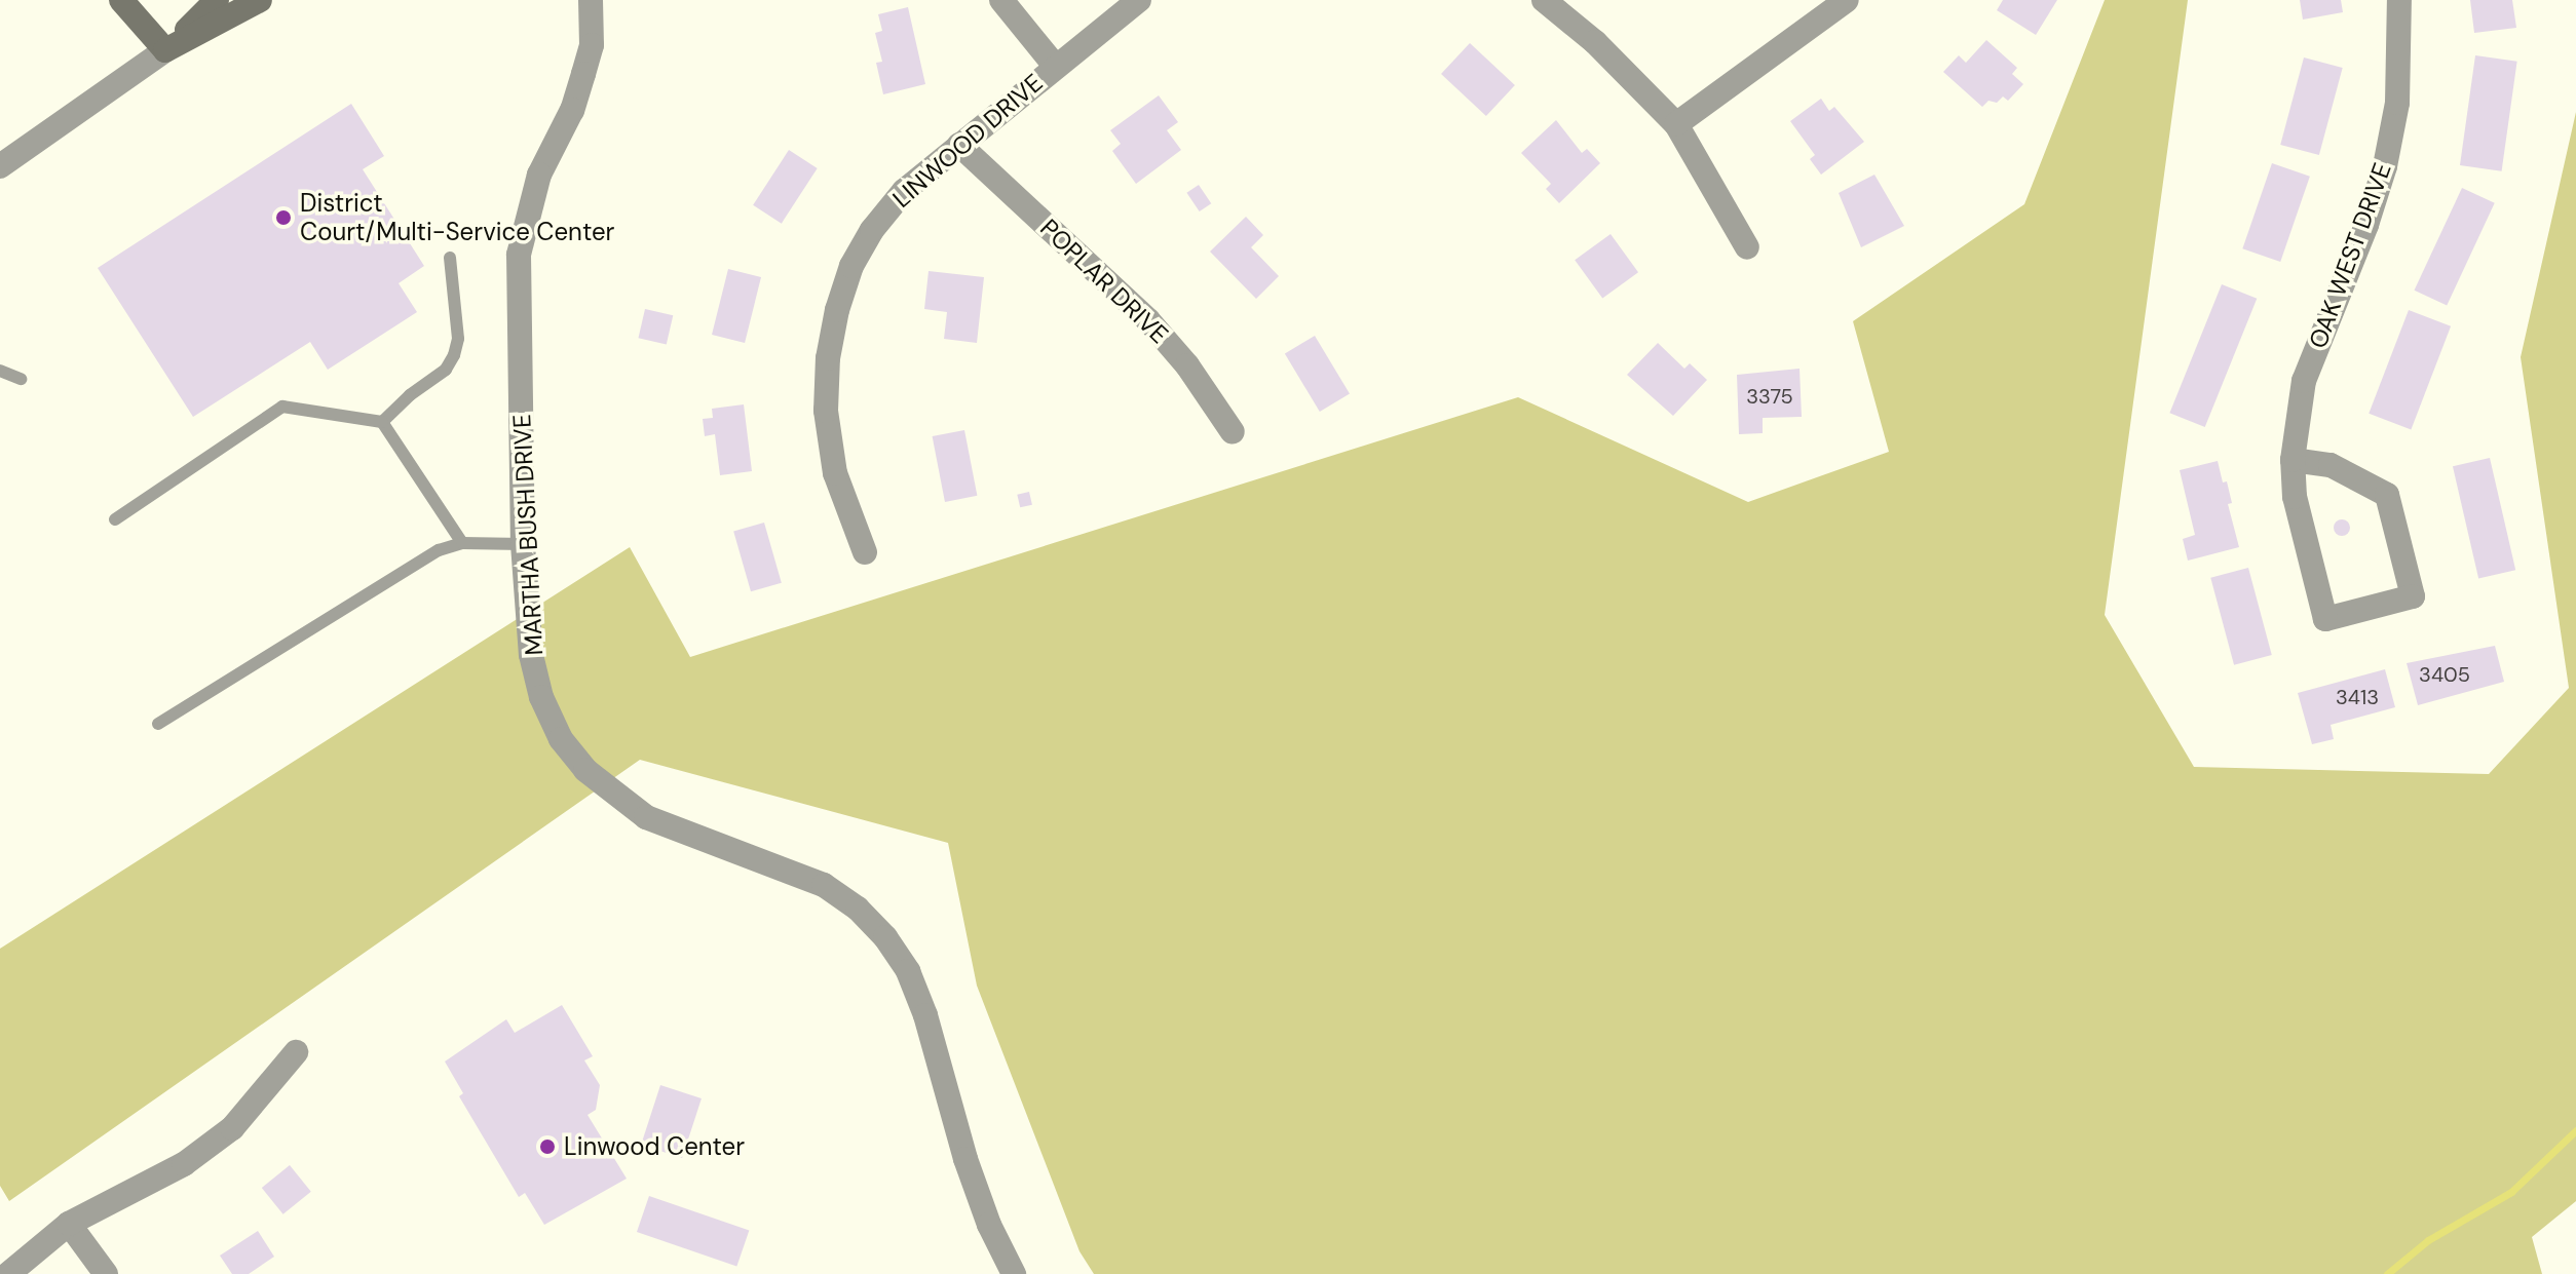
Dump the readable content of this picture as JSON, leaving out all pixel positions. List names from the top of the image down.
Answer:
{
  "streets": {
    "street": [
      "LINWOOD DRIVE",
      "OAK WEST DRIVE",
      "POPLAR DRIVE",
      "MARTHA BUSH DRIVE"
    ]
  },
  "crossings": [
    ["LINWOOD DRIVE", "POPLAR DRIVE"]
  ],
  "places": ["District Court/Multi-Service Center", "Linwood Center"],
  "house_numbers": ["3375", "3405", "3413"]
}
